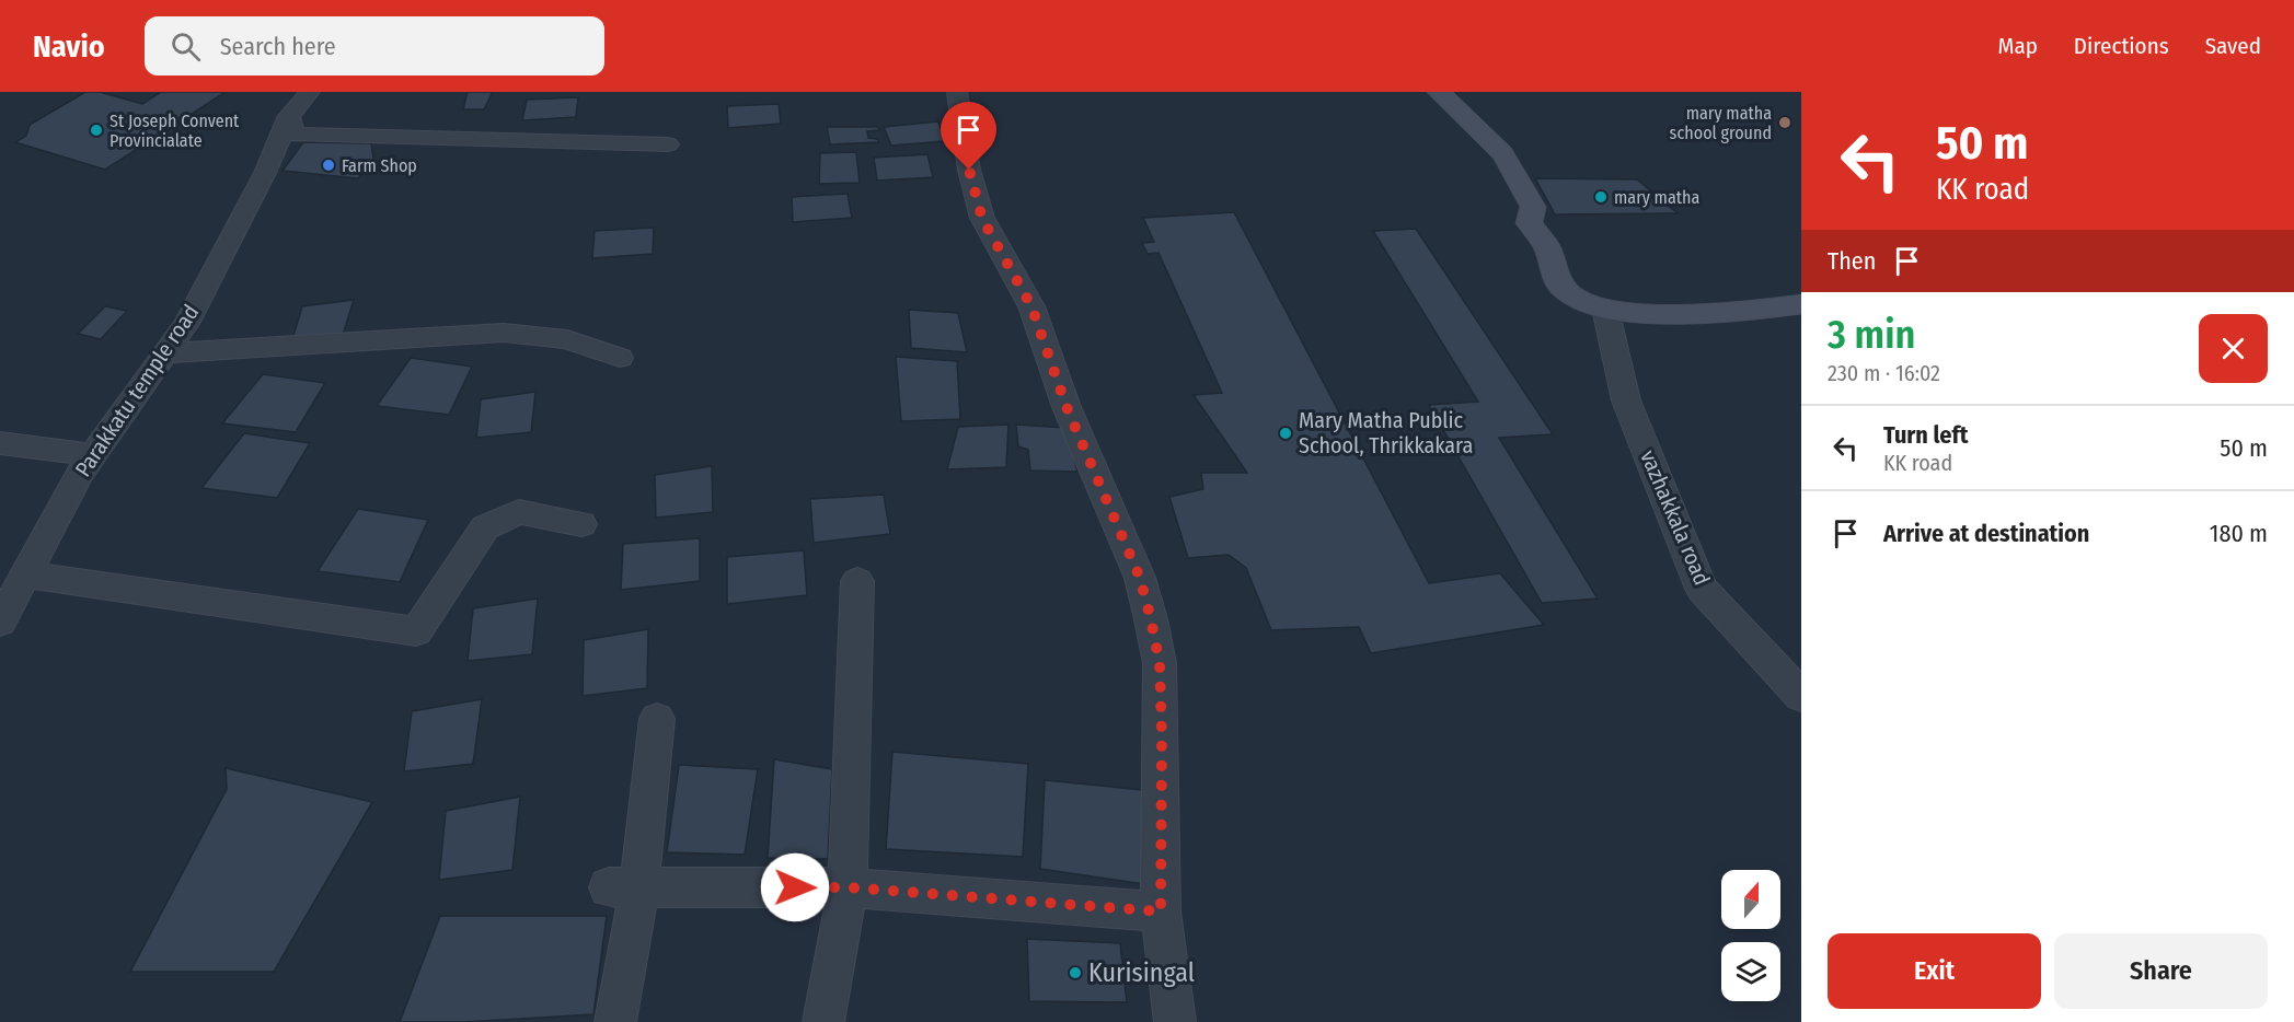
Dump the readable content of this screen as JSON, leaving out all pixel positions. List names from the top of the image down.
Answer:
{
  "streets": {
    "street": ["Parakkatu temple road", "vazhakkala road"]
  },
  "places": [
    "mary matha school ground",
    "St Joseph Convent Provincialate",
    "Farm Shop",
    "mary matha",
    "Mary Matha Public School, Thrikkakara",
    "Kurisingal"
  ],
  "north": "top",
  "page": {
    "header": "Navio",
    "search": "Search here",
    "nav": ["Map", "Directions", "Saved"],
    "turn": ["50 m", "KK road"],
    "then": "Then",
    "heading": ["3 min", "230 m · 16:02"],
    "list": [
      {
        "name": "Turn left",
        "note": "KK road",
        "value": "50 m"
      },
      {
        "name": "Arrive at destination",
        "value": "180 m"
      }
    ],
    "buttons": ["Exit", "Share"]
  }
}
